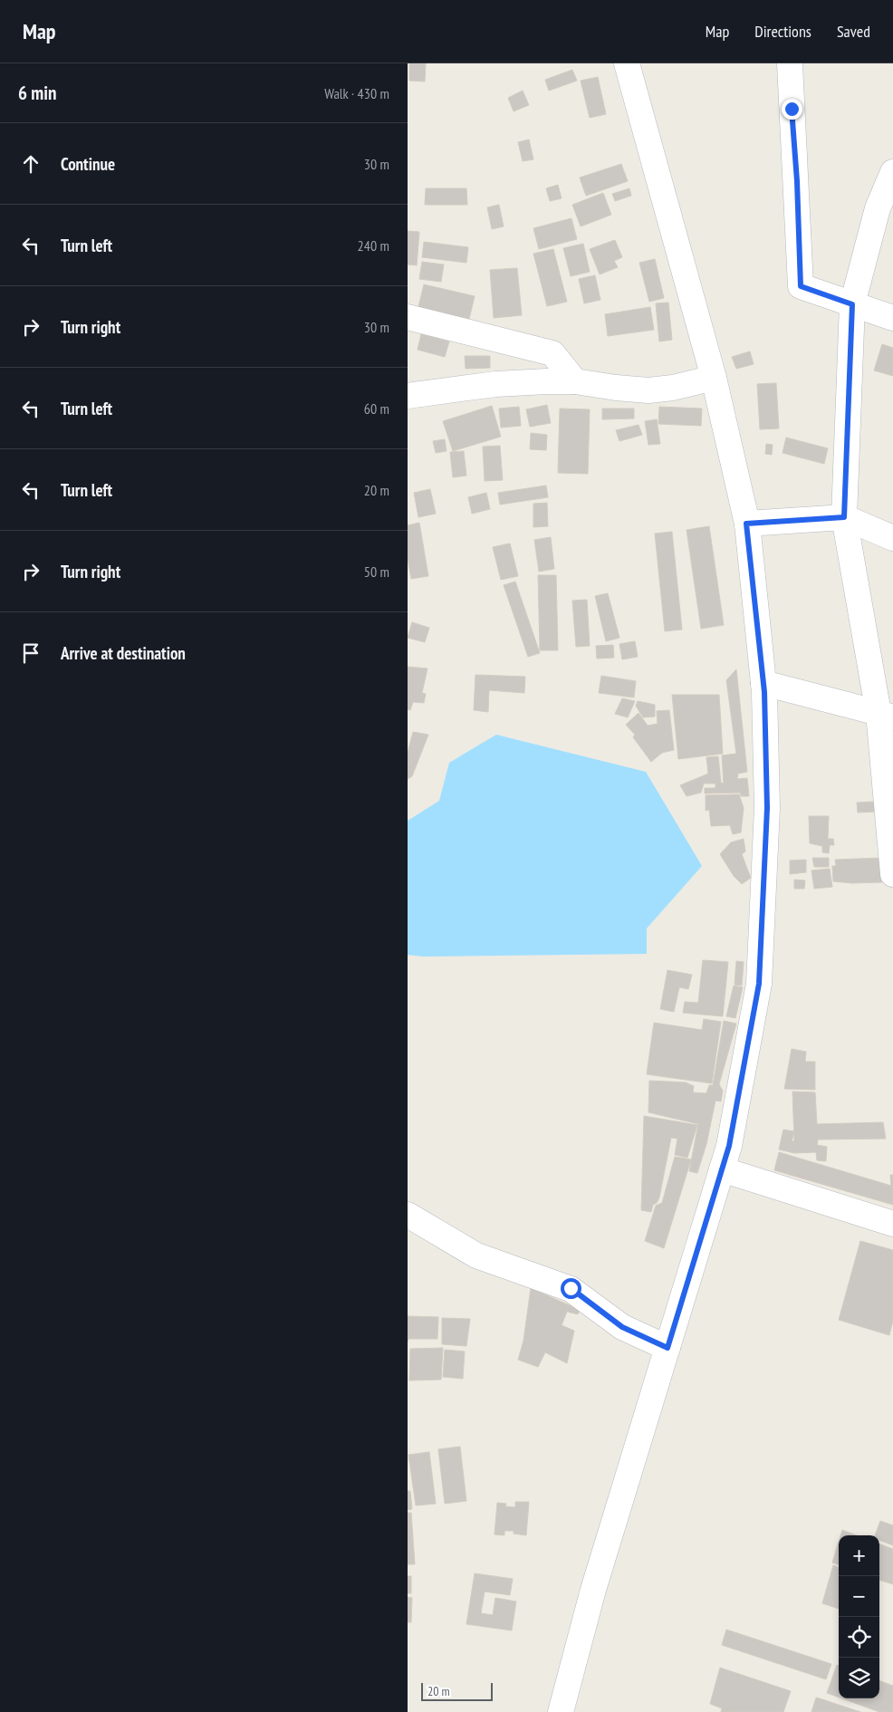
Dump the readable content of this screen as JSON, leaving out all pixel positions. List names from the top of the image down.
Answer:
{
  "scale_bar": "20 m",
  "page": {
    "header": "Map",
    "nav": ["Map", "Directions", "Saved"],
    "heading": ["6 min", "Walk · 430 m"],
    "list": [
      ["Continue", "30 m"],
      ["Turn left", "240 m"],
      ["Turn right", "30 m"],
      ["Turn left", "60 m"],
      ["Turn left", "20 m"],
      ["Turn right", "50 m"],
      "Arrive at destination"
    ],
    "map_buttons": ["+", "−"],
    "scale": "20 m"
  }
}
